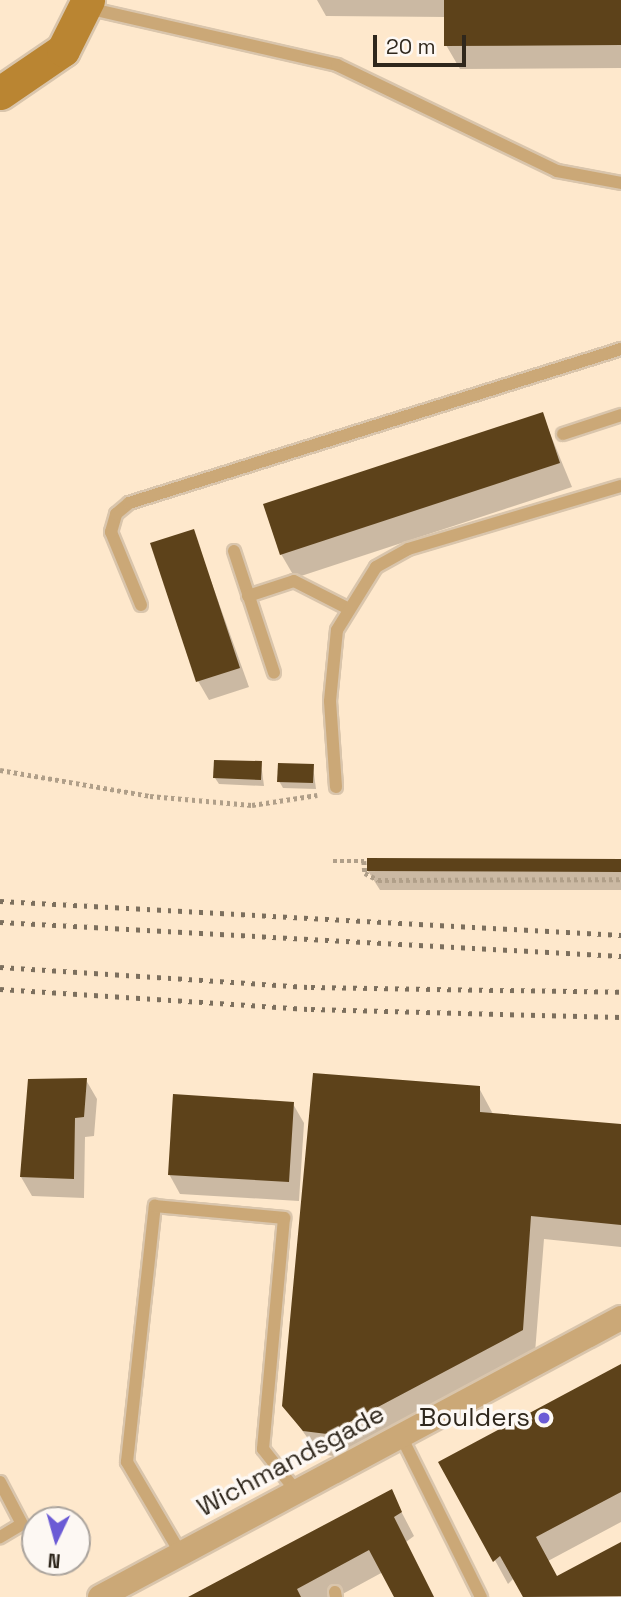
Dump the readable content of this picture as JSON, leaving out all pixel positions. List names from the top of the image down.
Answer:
{
  "streets": {
    "street": ["Wichmandsgade"]
  },
  "places": ["Boulders"],
  "scale_bar": "20 m",
  "north": "bottom"
}
